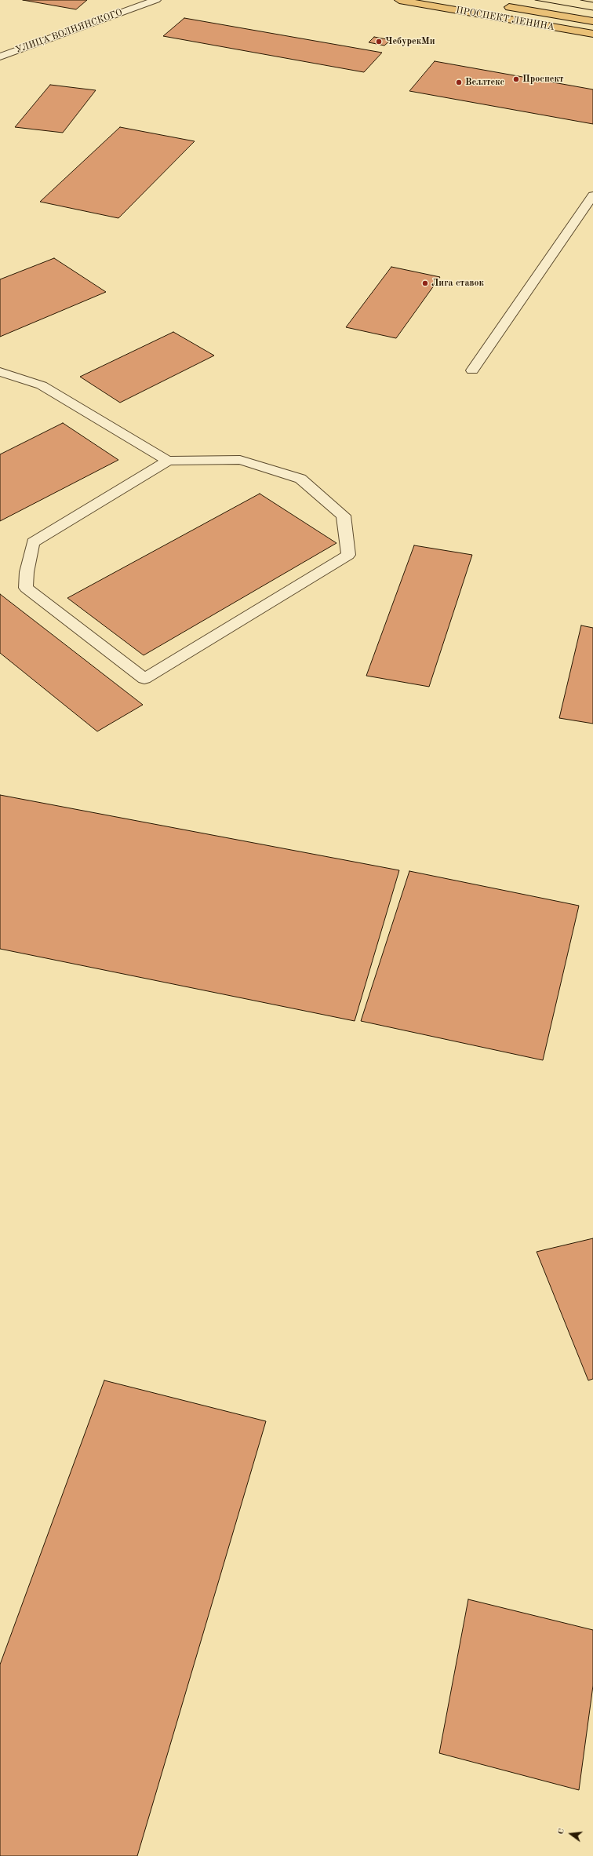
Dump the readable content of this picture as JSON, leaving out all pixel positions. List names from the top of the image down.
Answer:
{
  "streets": {
    "main road": ["ПРОСПЕКТ ЛЕНИНА"],
    "street": ["УЛИЦА ВОЛНЯНСКОГО"]
  },
  "places": [
    "ЧебурекМи",
    "Проспект",
    "Веллтекс",
    "Лига ставок"
  ],
  "north": "left"
}
